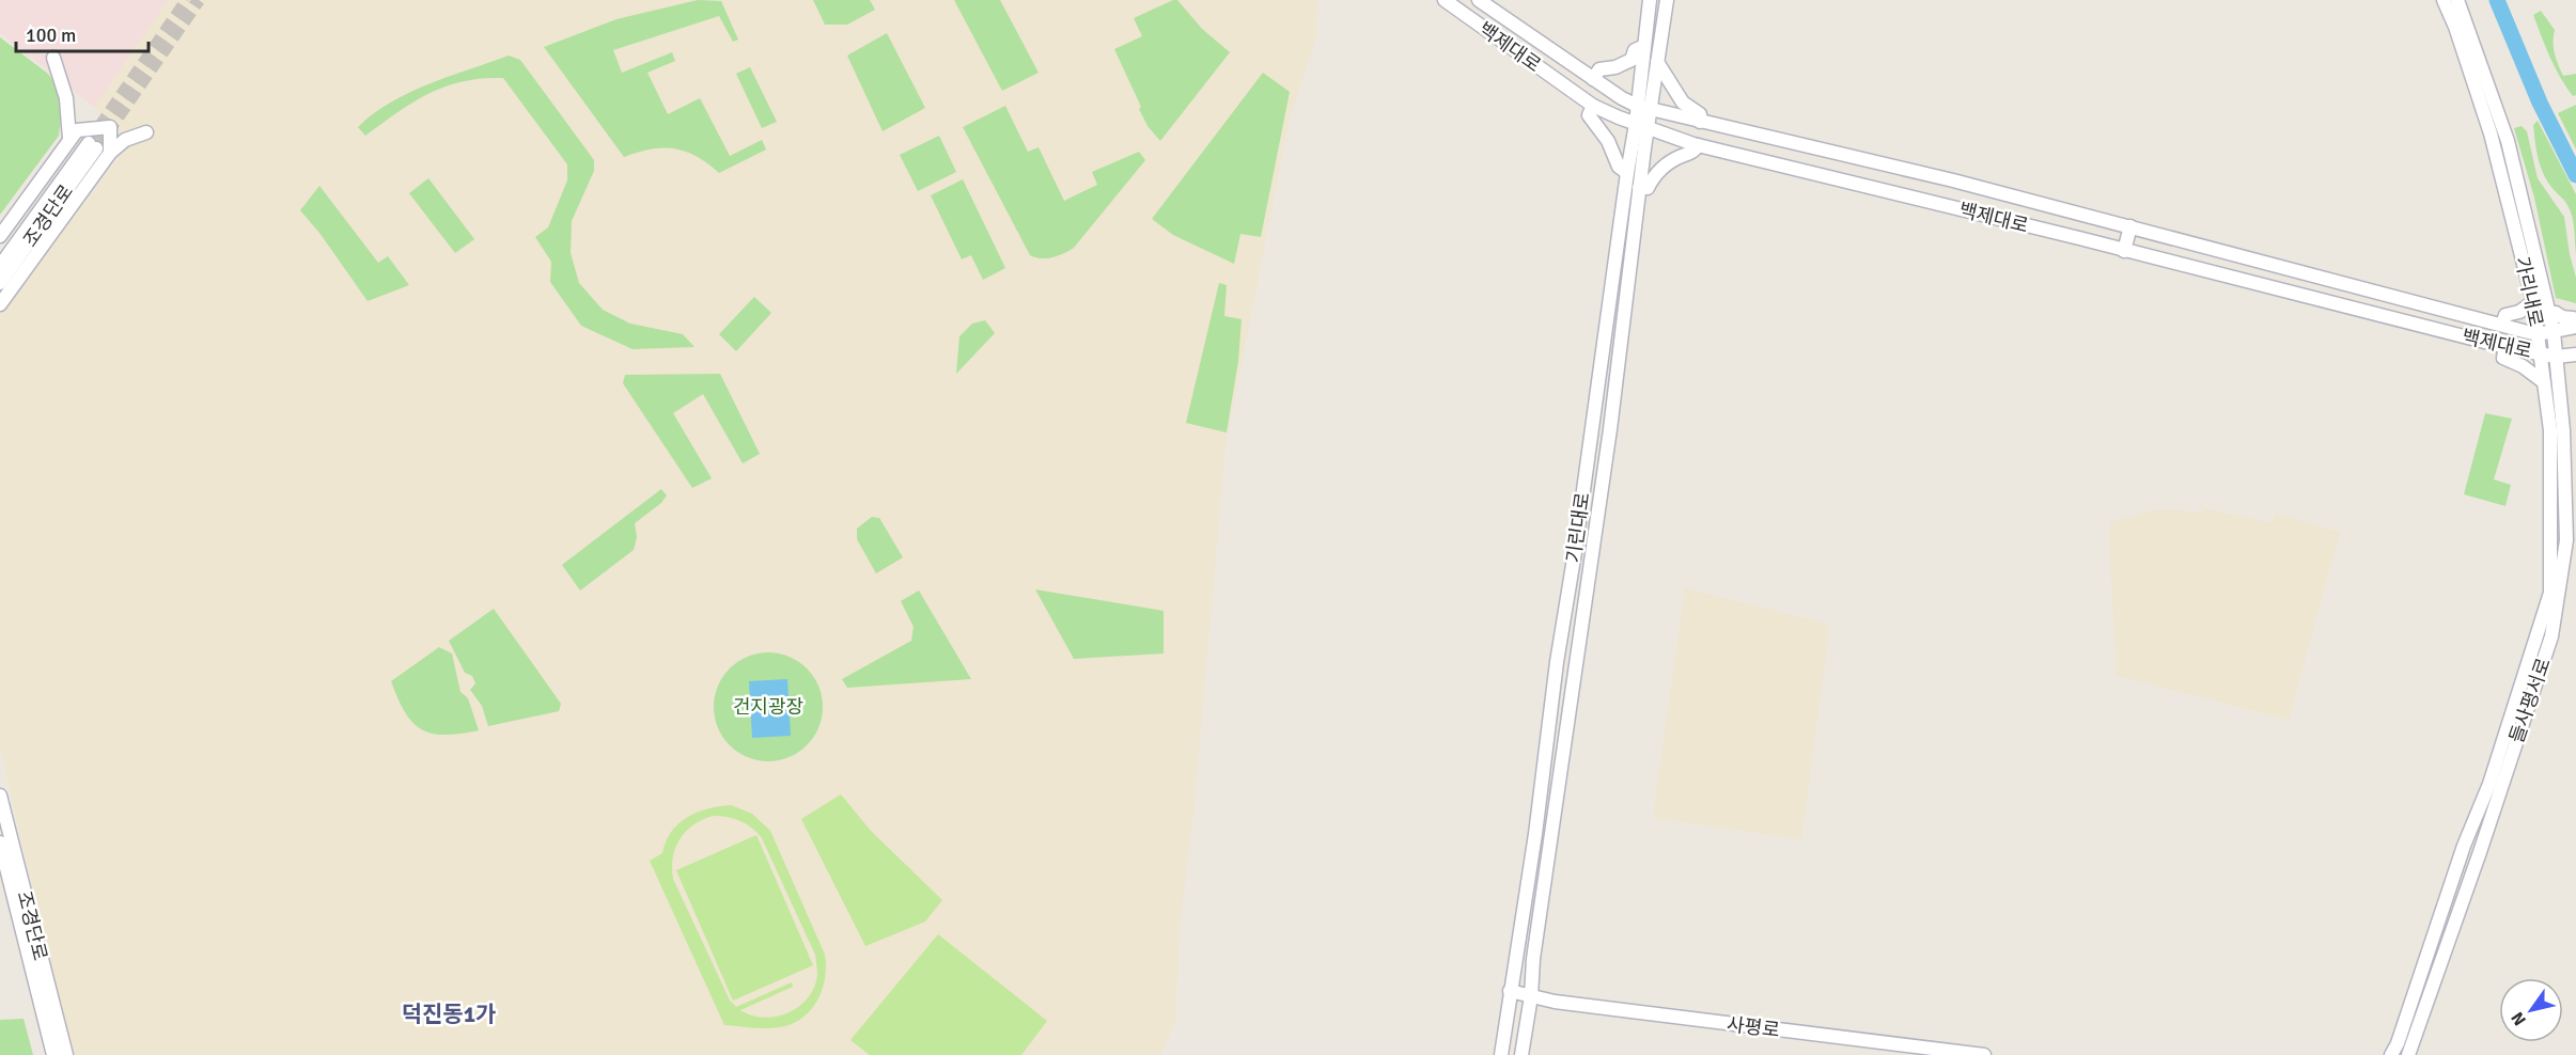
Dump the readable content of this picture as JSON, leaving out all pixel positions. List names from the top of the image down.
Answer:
{
  "streets": {
    "street": [
      "백제대로",
      "조경단로",
      "가리내로",
      "기린대로",
      "들사평서로",
      "사평로"
    ]
  },
  "crossings": [
    ["백제대로", "가리내로"],
    ["백제대로", "기린대로"],
    ["백제대로", "들사평서로"],
    ["가리내로", "들사평서로"],
    ["기린대로", "사평로"]
  ],
  "districts": ["덕진동1가"],
  "parks": ["건지광장"],
  "scale_bar": "100 m",
  "north": "bottom left"
}
